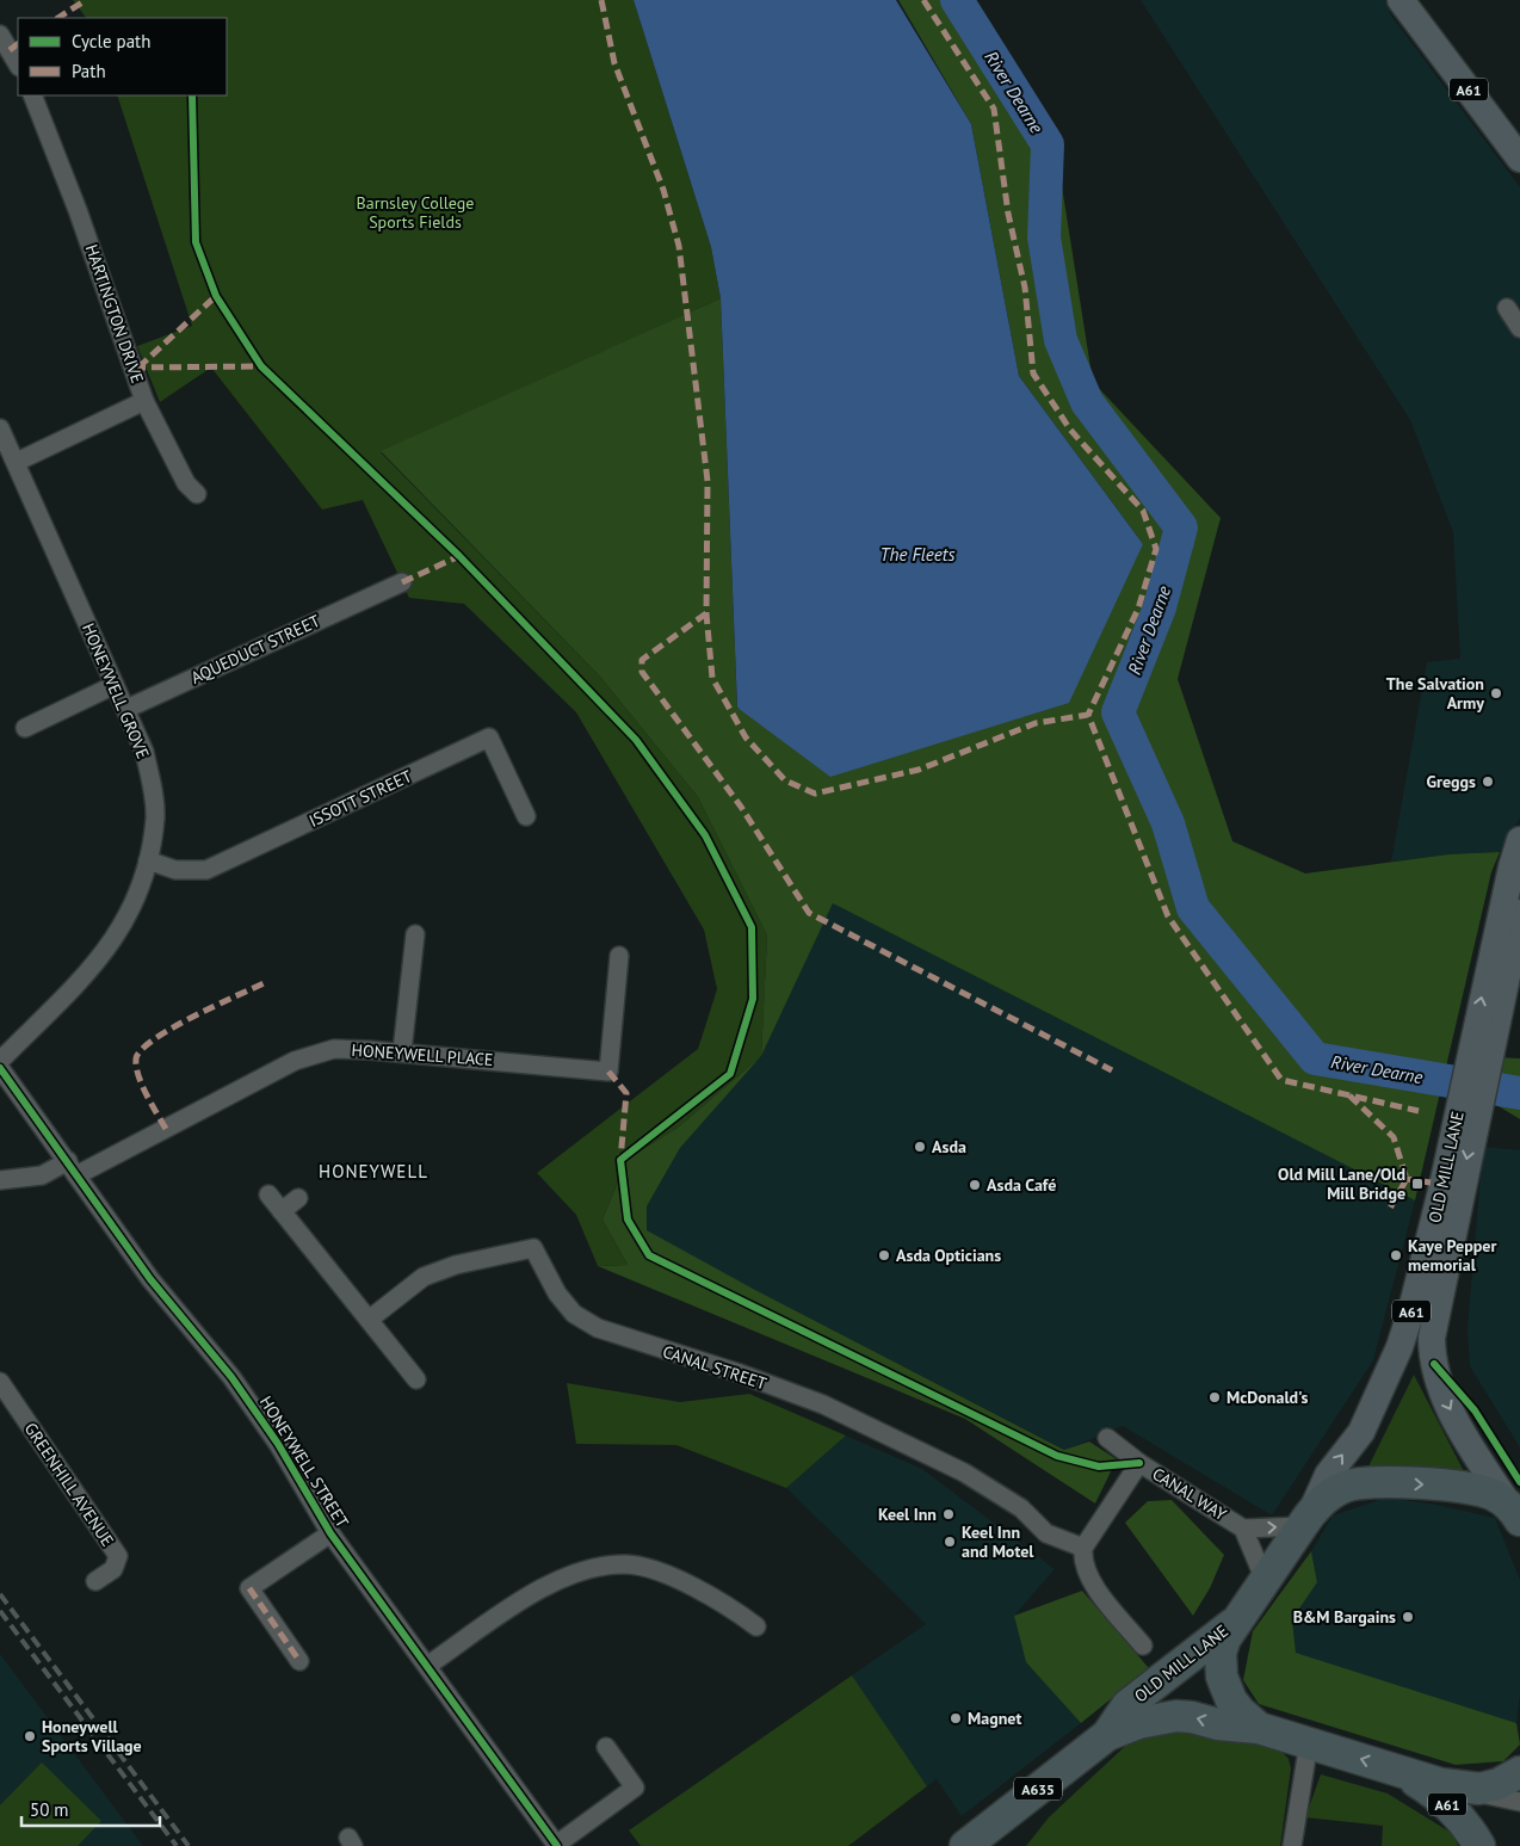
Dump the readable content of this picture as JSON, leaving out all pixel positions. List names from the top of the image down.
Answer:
{
  "streets": {
    "highway": ["A61", "OLD MILL LANE", "A635"],
    "street": [
      "HARTINGTON DRIVE",
      "AQUEDUCT STREET",
      "HONEYWELL GROVE",
      "ISSOTT STREET",
      "HONEYWELL PLACE",
      "CANAL STREET",
      "HONEYWELL STREET",
      "GREENHILL AVENUE",
      "CANAL WAY"
    ]
  },
  "crossings": [
    ["A61", "OLD MILL LANE"],
    ["HARTINGTON DRIVE", "HONEYWELL GROVE"],
    ["AQUEDUCT STREET", "HONEYWELL GROVE"],
    ["HONEYWELL GROVE", "ISSOTT STREET"],
    ["HONEYWELL PLACE", "HONEYWELL STREET"],
    ["OLD MILL LANE", "CANAL WAY"]
  ],
  "districts": ["HONEYWELL"],
  "water": ["River Dearne", "The Fleets"],
  "parks": ["Barnsley College Sports Fields"],
  "places": {
    "other": [
      "The Salvation Army",
      "Greggs",
      "Asda",
      "Asda Café",
      "Asda Opticians",
      "Kaye Pepper memorial",
      "McDonald's",
      "Keel Inn",
      "Keel Inn and Motel",
      "B&M Bargains",
      "Magnet",
      "Honeywell Sports Village"
    ],
    "transit": ["Old Mill Lane/Old Mill Bridge"]
  },
  "legend": ["Cycle path", "Path"],
  "scale_bar": "50 m"
}
